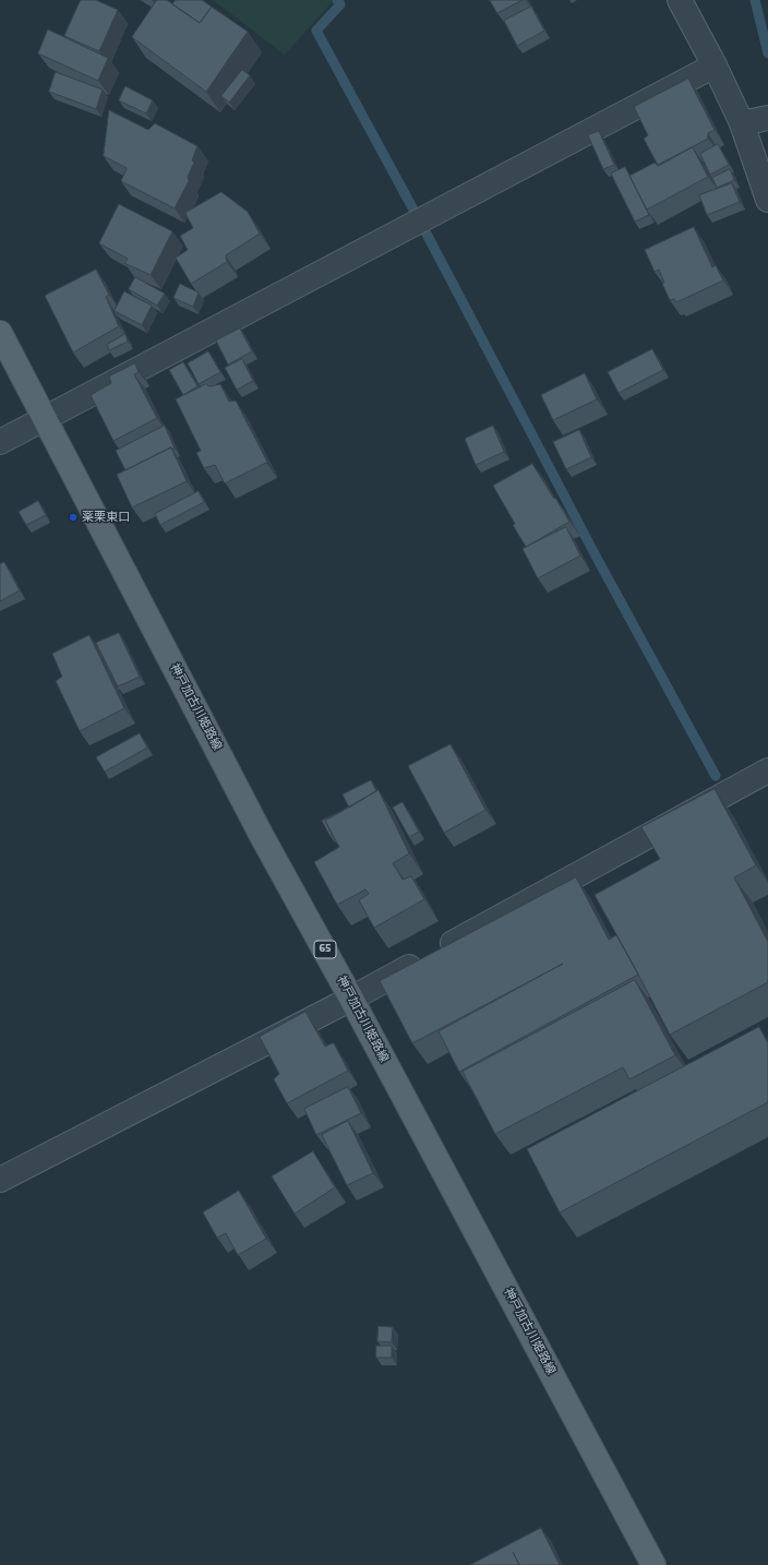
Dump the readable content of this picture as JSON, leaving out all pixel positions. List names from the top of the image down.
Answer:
{
  "streets": {
    "main road": ["神戸加古川姫路線", "65"]
  },
  "places": ["薬栗東口"]
}
